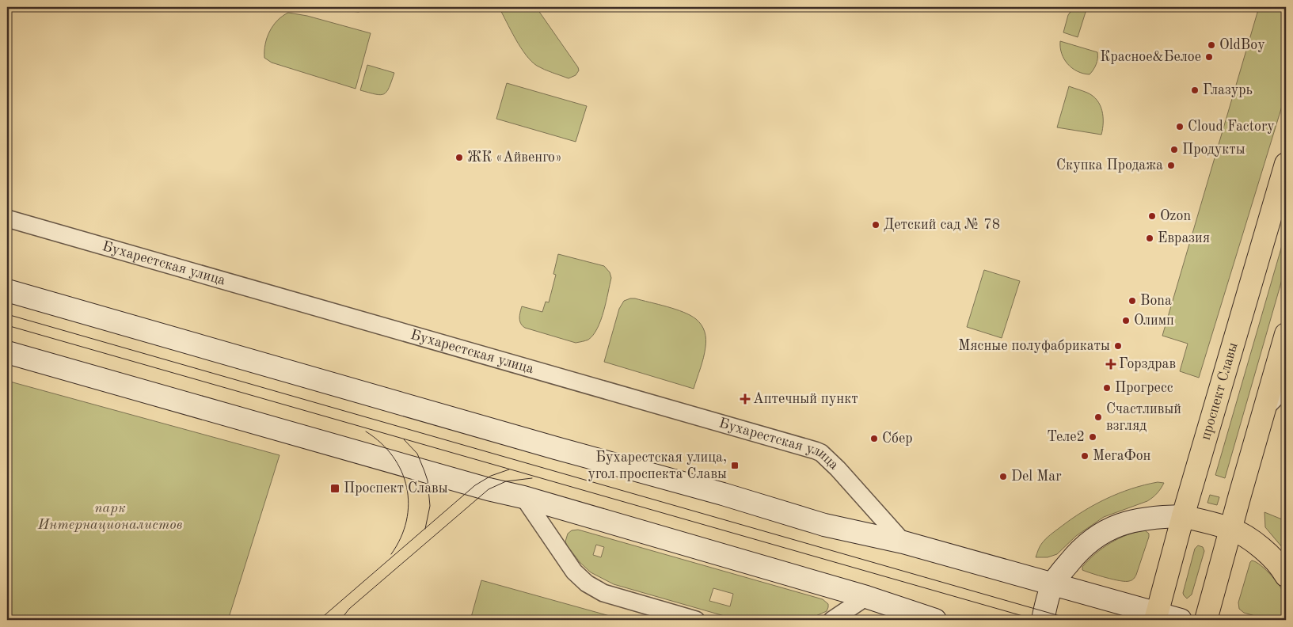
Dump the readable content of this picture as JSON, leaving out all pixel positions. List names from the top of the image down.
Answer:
{
  "streets": {
    "main road": ["проспект Славы"],
    "street": ["Бухарестская улица"]
  },
  "parks": ["парк Интернационалистов"],
  "places": {
    "other": [
      "OldBoy",
      "Красное&Белое",
      "Глазурь",
      "Cloud Factory",
      "Продукты",
      "ЖК «Айвенго»",
      "Скупка Продажа",
      "Ozon",
      "Детский сад № 78",
      "Евразия",
      "Bona",
      "Олимп",
      "Мясные полуфабрикаты",
      "Прогресс",
      "Счастливый взгляд",
      "Теле2",
      "Сбер",
      "МегаФон",
      "Del Mar"
    ],
    "health": ["Горздрав", "Аптечный пункт"],
    "transit": ["Бухарестская улица, угол проспекта Славы", "Проспект Славы"]
  }
}
